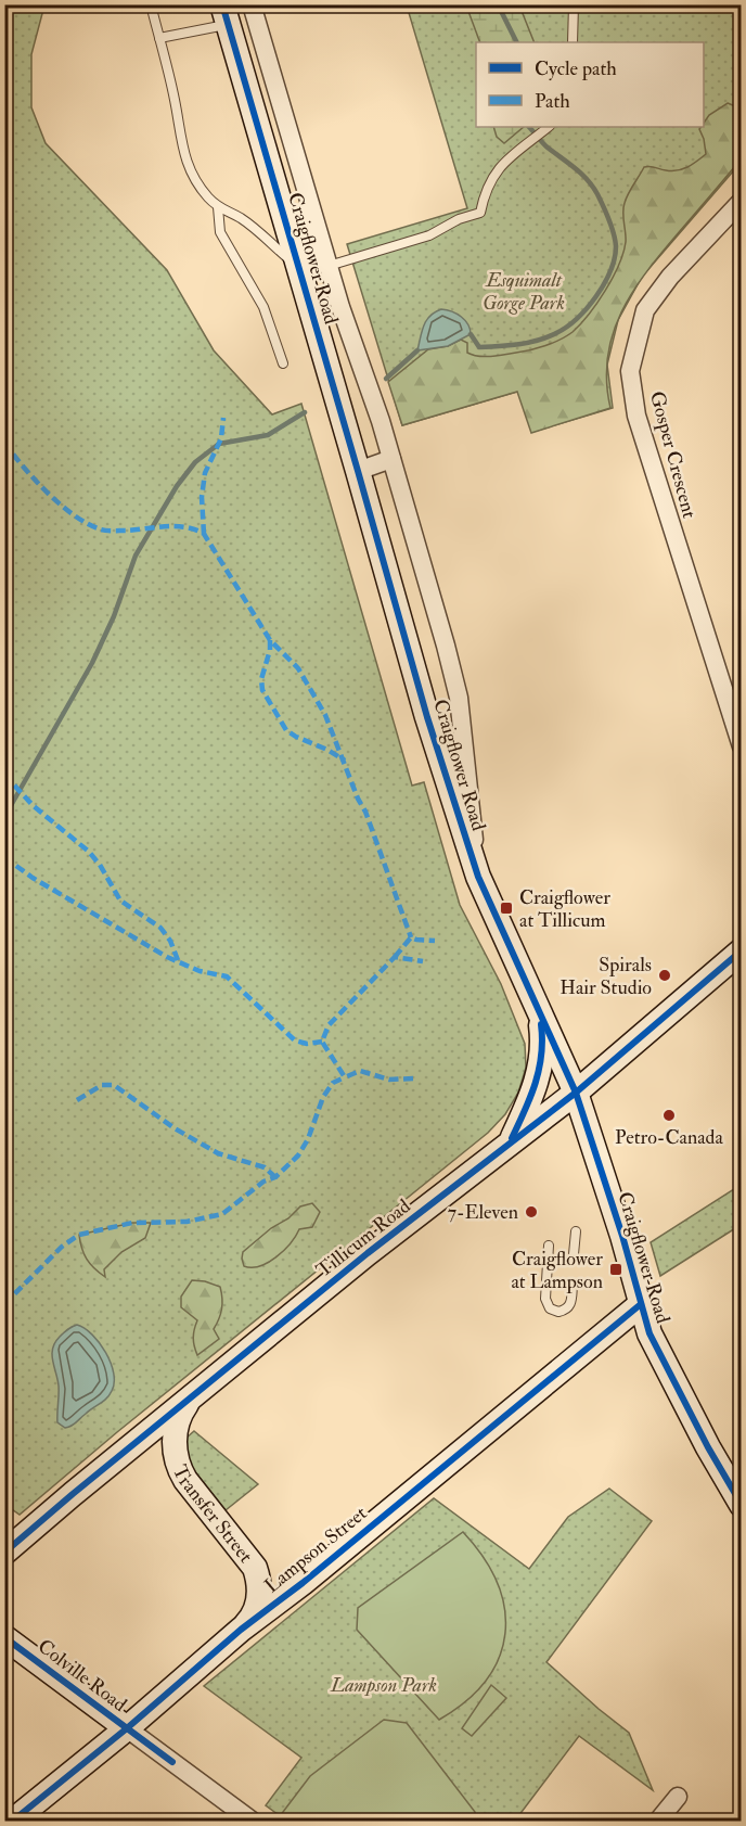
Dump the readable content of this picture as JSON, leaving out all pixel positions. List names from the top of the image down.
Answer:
{
  "streets": {
    "main road": [
      "Craigflower Road",
      "Tillicum Road",
      "Transfer Street",
      "Lampson Street",
      "Colville Road"
    ],
    "street": ["Gosper Crescent"]
  },
  "crossings": [
    ["Craigflower Road", "Tillicum Road"],
    ["Craigflower Road", "Lampson Street"],
    ["Tillicum Road", "Transfer Street"],
    ["Transfer Street", "Lampson Street"],
    ["Lampson Street", "Colville Road"]
  ],
  "parks": ["Esquimalt Gorge Park", "Lampson Park"],
  "places": {
    "transit": ["Craigflower at Tillicum", "Craigflower at Lampson"],
    "other": ["Spirals Hair Studio", "Petro-Canada", "7-Eleven"]
  },
  "legend": ["Cycle path", "Path"]
}
